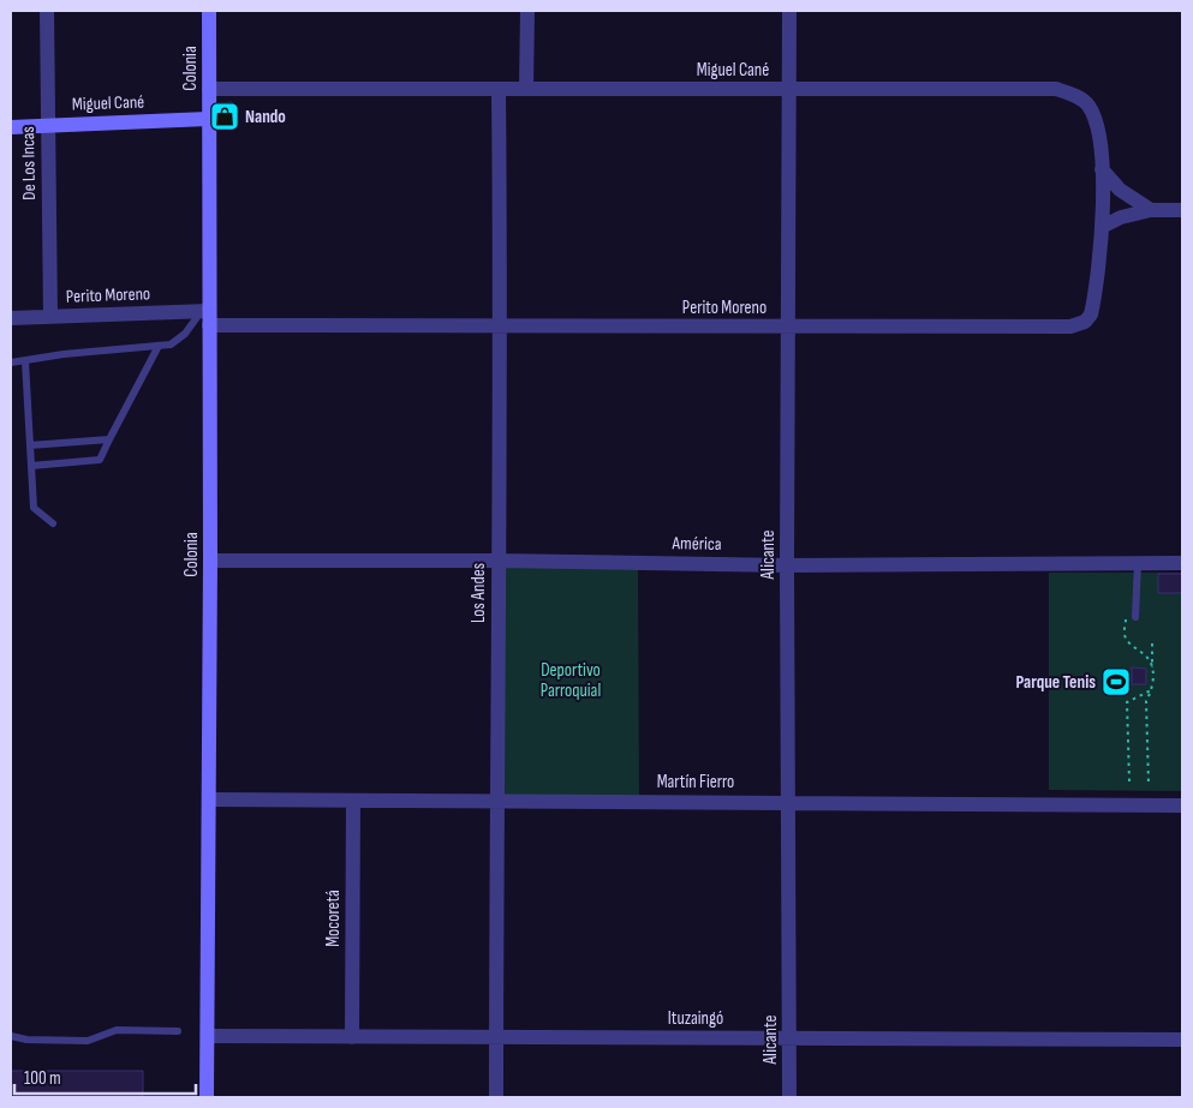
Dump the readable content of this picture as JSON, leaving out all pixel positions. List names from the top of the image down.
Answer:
{
  "streets": {
    "street": [
      "Colonia",
      "Miguel Cané",
      "De Los Incas",
      "Perito Moreno",
      "América",
      "Alicante",
      "Los Andes",
      "Martín Fierro",
      "Mocoretá",
      "Ituzaingó"
    ]
  },
  "crossings": [
    ["Colonia", "Miguel Cané"],
    ["Colonia", "Perito Moreno"],
    ["Colonia", "América"],
    ["Colonia", "Martín Fierro"],
    ["Colonia", "Ituzaingó"],
    ["Miguel Cané", "De Los Incas"],
    ["Miguel Cané", "Perito Moreno"],
    ["Miguel Cané", "Alicante"],
    ["Miguel Cané", "Los Andes"],
    ["De Los Incas", "Perito Moreno"],
    ["Perito Moreno", "Alicante"],
    ["Perito Moreno", "Los Andes"],
    ["América", "Alicante"],
    ["América", "Los Andes"],
    ["Alicante", "Martín Fierro"],
    ["Alicante", "Ituzaingó"],
    ["Los Andes", "Martín Fierro"],
    ["Los Andes", "Ituzaingó"],
    ["Martín Fierro", "Mocoretá"],
    ["Mocoretá", "Ituzaingó"]
  ],
  "parks": ["Deportivo Parroquial"],
  "places": {
    "shop": ["Nando"],
    "sports": ["Parque Tenis"]
  },
  "scale_bar": "100 m"
}
